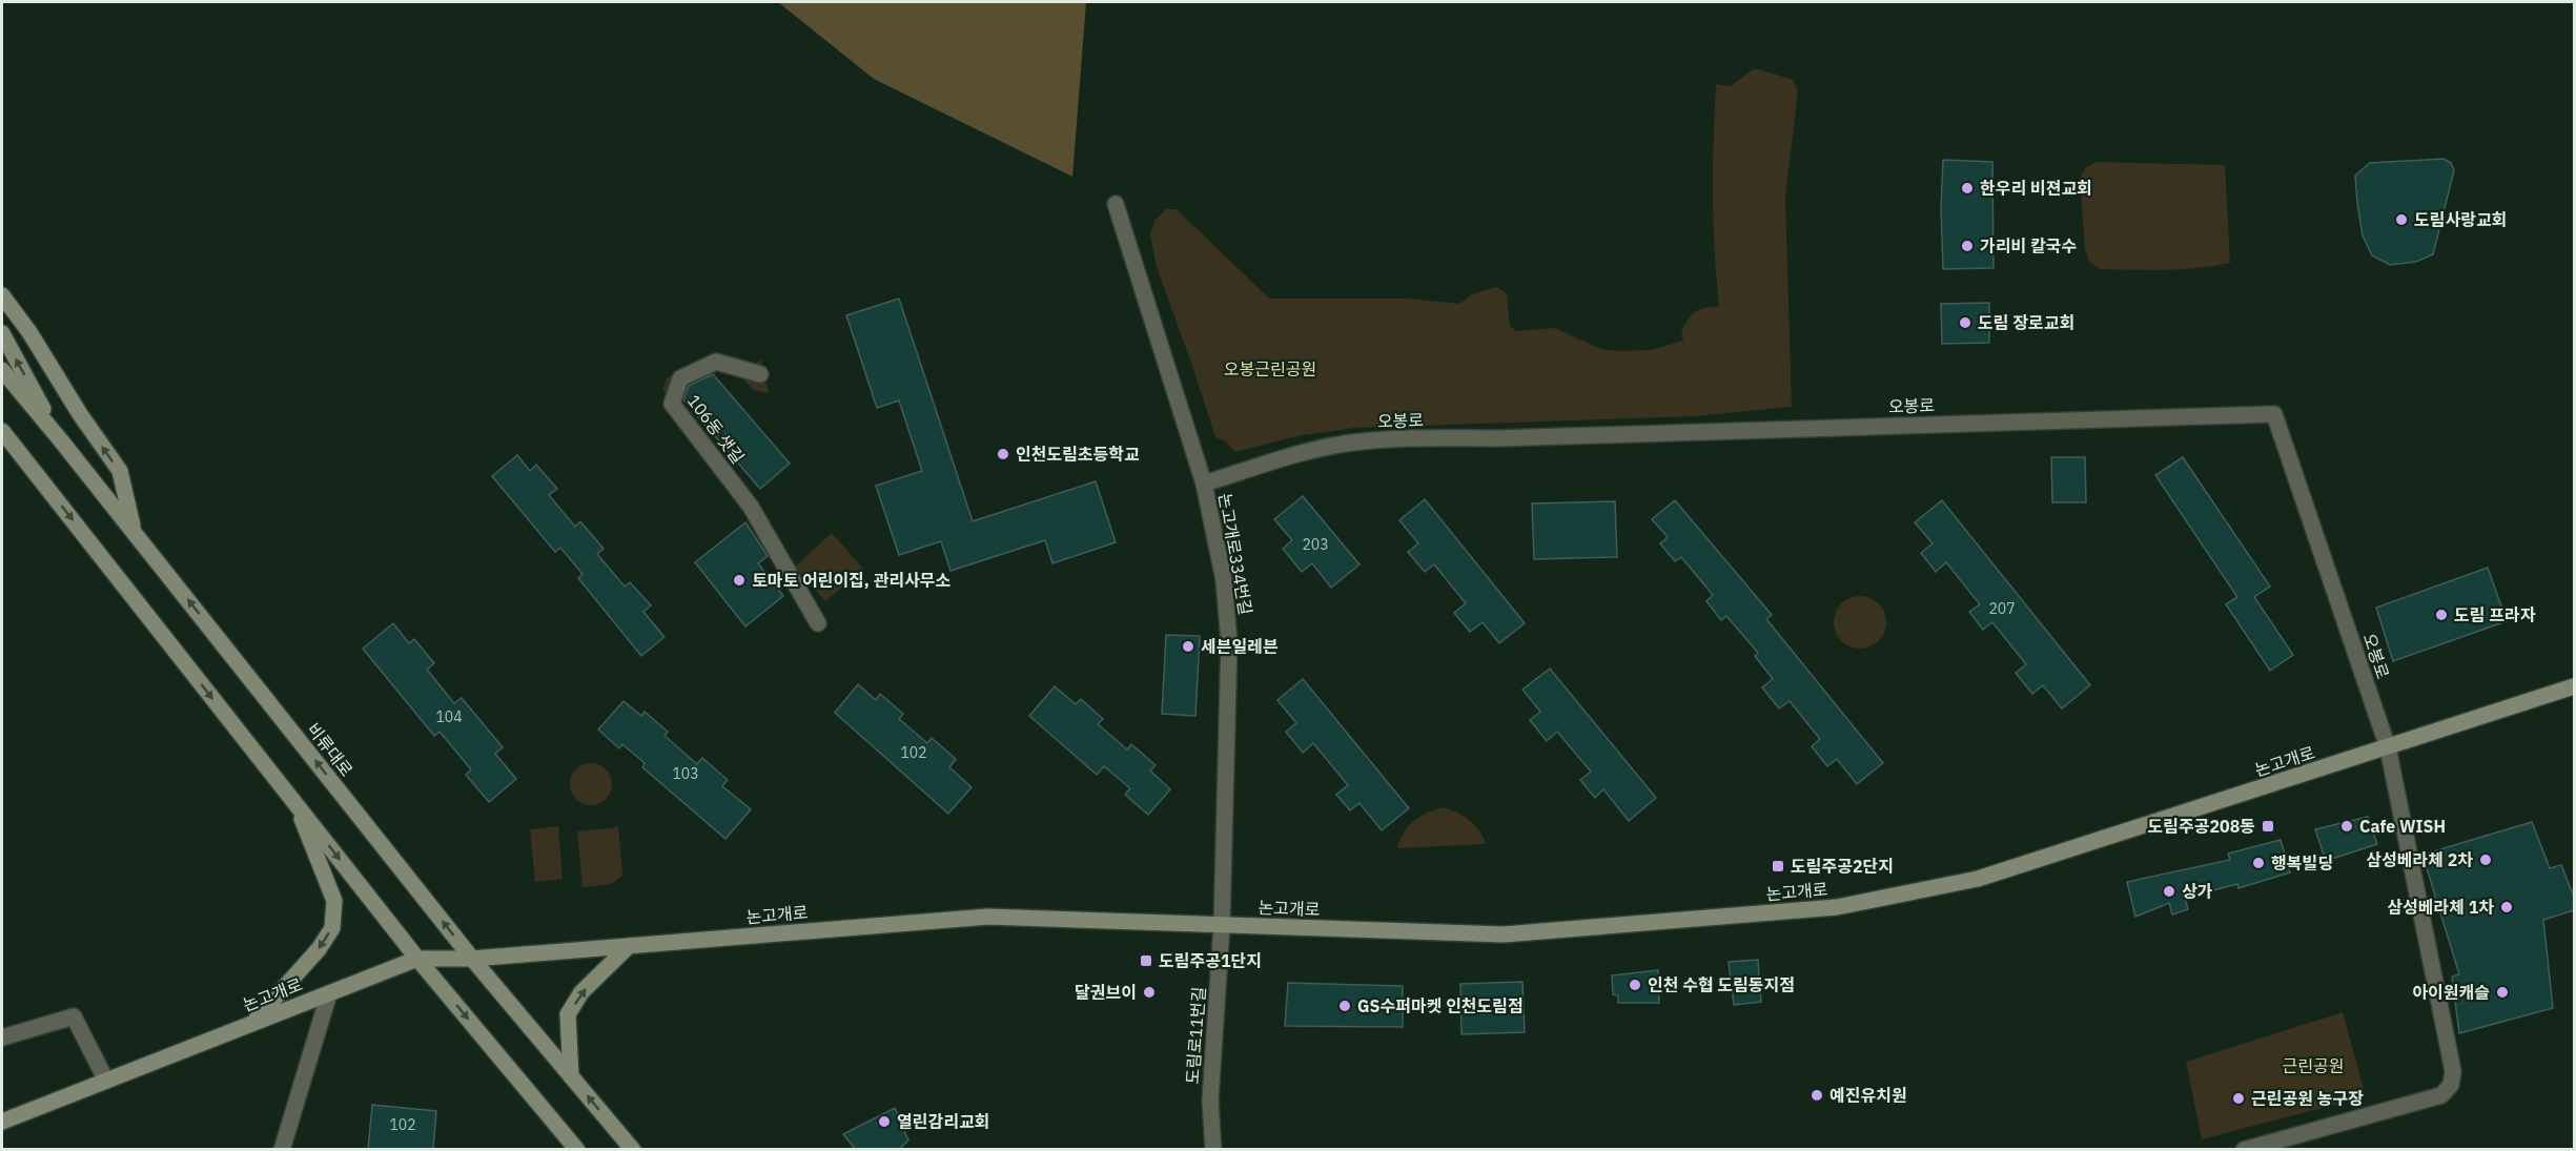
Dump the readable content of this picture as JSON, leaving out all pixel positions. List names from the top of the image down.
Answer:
{
  "streets": {
    "main road": ["비류대로", "논고개로"],
    "street": [
      "오봉로",
      "106동 샛길",
      "논고개로334번길",
      "도림로11번길"
    ]
  },
  "crossings": [
    ["오봉로", "논고개로334번길"],
    ["오봉로", "논고개로"],
    ["논고개로334번길", "논고개로"],
    ["논고개로334번길", "도림로11번길"],
    ["비류대로", "논고개로"],
    ["논고개로", "도림로11번길"]
  ],
  "parks": ["오봉근린공원", "근린공원"],
  "places": {
    "other": [
      "한우리 비젼교회",
      "도림사랑교회",
      "가리비 칼국수",
      "도림 장로교회",
      "인천도림초등학교",
      "토마토 어린이집, 관리사무소",
      "도림 프라자",
      "세븐일레븐",
      "Cafe WISH",
      "삼성베라체 2차",
      "행복빌딩",
      "상가",
      "삼성베라체 1차",
      "인천 수협 도림동지점",
      "달권브이",
      "아이원캐슬",
      "GS수퍼마켓 인천도림점",
      "예진유치원",
      "근린공원 농구장",
      "열린감리교회"
    ],
    "transit": ["도림주공208동", "도림주공2단지", "도림주공1단지"]
  },
  "house_numbers": [
    "203",
    "207",
    "104",
    "102",
    "103",
    "102"
  ]
}
